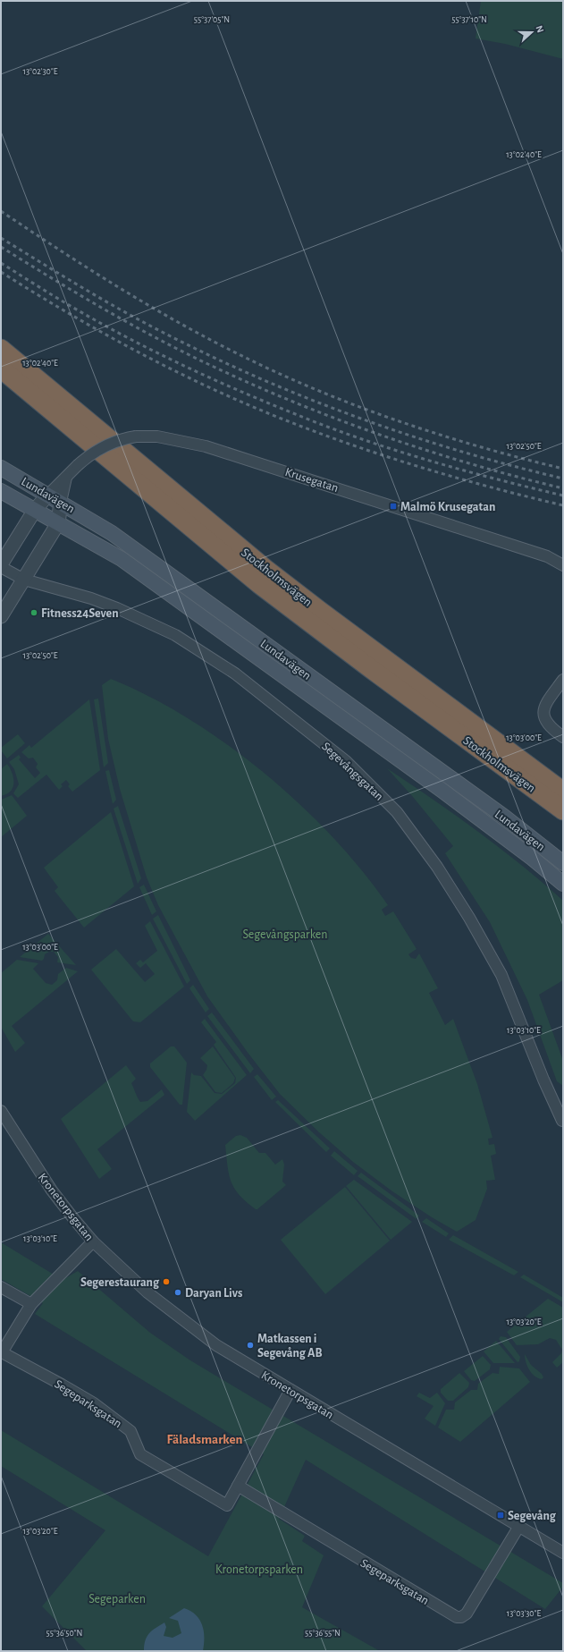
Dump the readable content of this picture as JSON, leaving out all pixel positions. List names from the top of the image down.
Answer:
{
  "streets": {
    "highway": ["Stockholmsvägen"],
    "main road": ["Lundavägen"],
    "street": [
      "Krusegatan",
      "Segevångsgatan",
      "Kronetorpsgatan",
      "Segeparksgatan"
    ]
  },
  "crossings": [
    ["Krusegatan", "Lundavägen"],
    ["Kronetorpsgatan", "Segeparksgatan"]
  ],
  "districts": ["Fäladsmarken"],
  "parks": ["Segevångsparken", "Kronetorpsparken", "Segeparken"],
  "places": {
    "transit": ["Malmö Krusegatan", "Segevång"],
    "other": [
      "Fitness24Seven",
      "Segerestaurang",
      "Daryan Livs",
      "Matkassen i Segevång AB"
    ]
  },
  "north": "right",
  "coordinates": [
    "55°37'05\"N",
    "55°37'10\"N",
    "13°02'30\"E",
    "13°02'40\"E",
    "13°02'50\"E",
    "13°03'00\"E",
    "13°03'10\"E",
    "13°03'20\"E",
    "13°03'30\"E",
    "55°36'50\"N",
    "55°36'55\"N"
  ]
}
